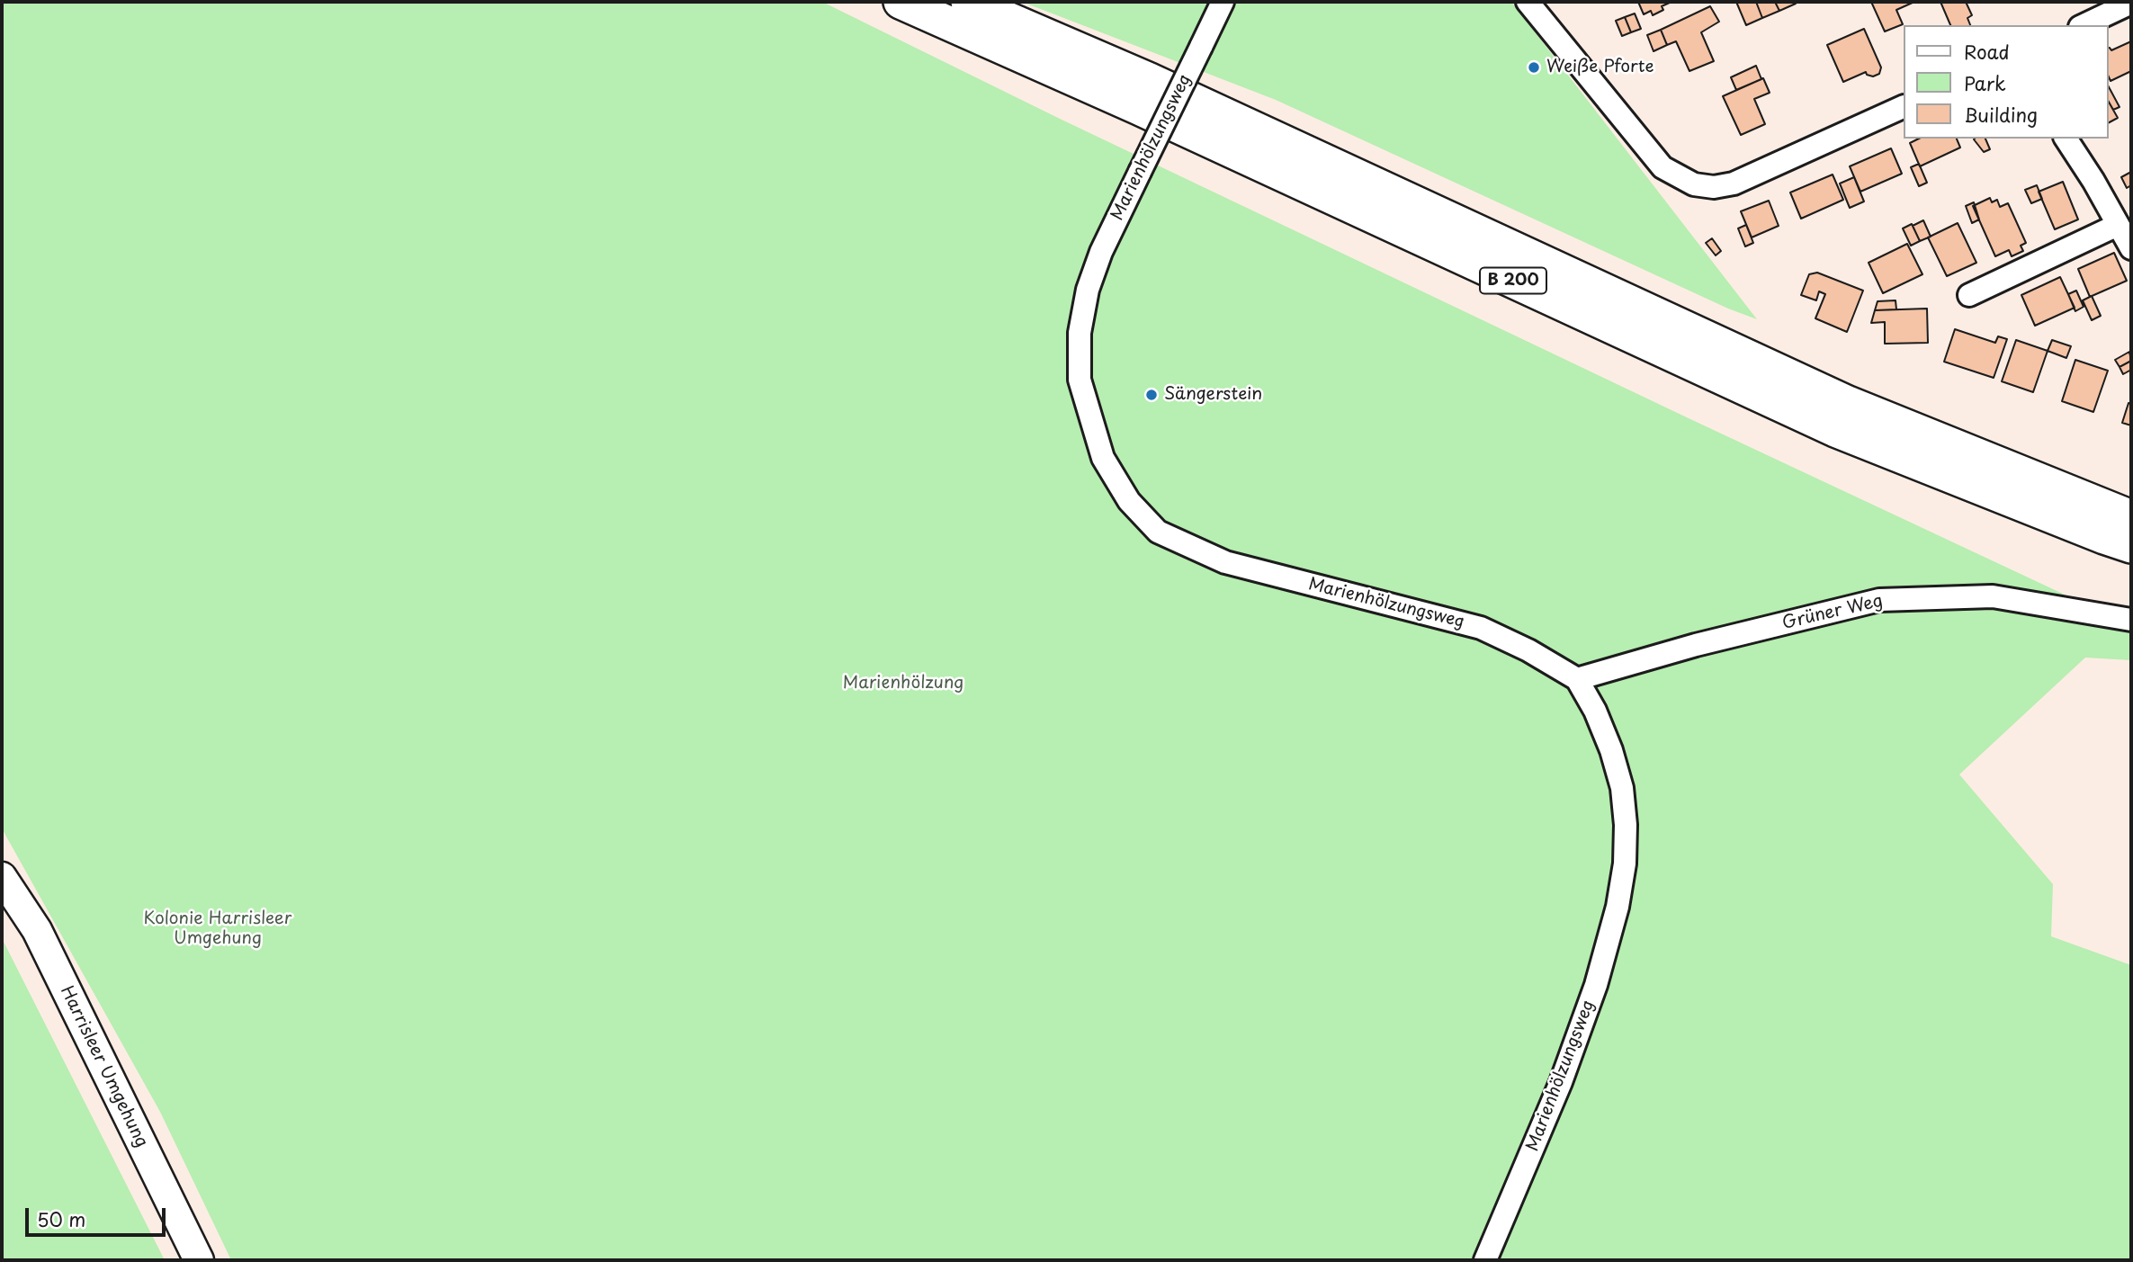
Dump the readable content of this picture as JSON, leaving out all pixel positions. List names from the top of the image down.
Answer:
{
  "streets": {
    "highway": ["B 200"],
    "main road": ["Harrisleer Umgehung"],
    "street": ["Marienhölzungsweg", "Grüner Weg"]
  },
  "crossings": [
    ["Marienhölzungsweg", "Grüner Weg"]
  ],
  "parks": ["Marienhölzung", "Kolonie Harrisleer Umgehung"],
  "places": ["Weiße Pforte", "Sängerstein"],
  "legend": ["Road", "Park", "Building"],
  "scale_bar": "50 m"
}
